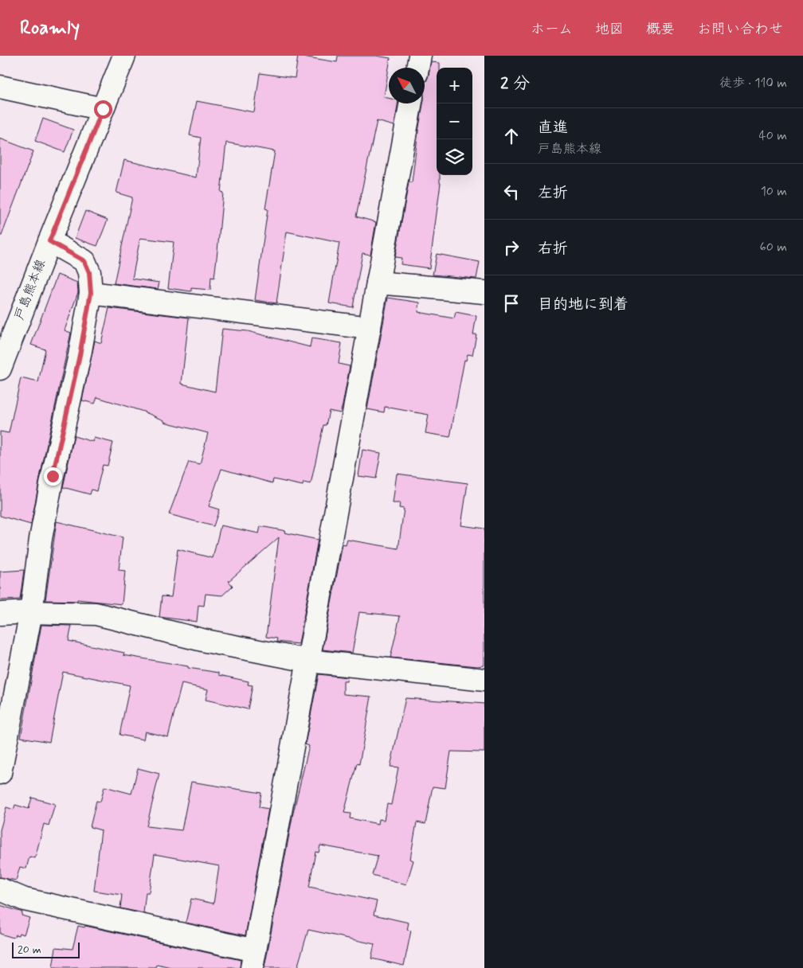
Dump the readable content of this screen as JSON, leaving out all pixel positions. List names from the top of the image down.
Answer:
{
  "streets": {
    "street": ["戸島熊本線"]
  },
  "scale_bar": "20 m",
  "north": "top left",
  "page": {
    "header": "Roamly",
    "nav": [
      "ホーム",
      "地図",
      "概要",
      "お問い合わせ"
    ],
    "heading": ["2 分", "徒歩 · 110 m"],
    "map_buttons": ["+", "−"],
    "list": [
      ["直進", "戸島熊本線", "40 m"],
      ["左折", "10 m"],
      ["右折", "60 m"],
      "目的地に到着"
    ],
    "scale": "20 m"
  }
}
